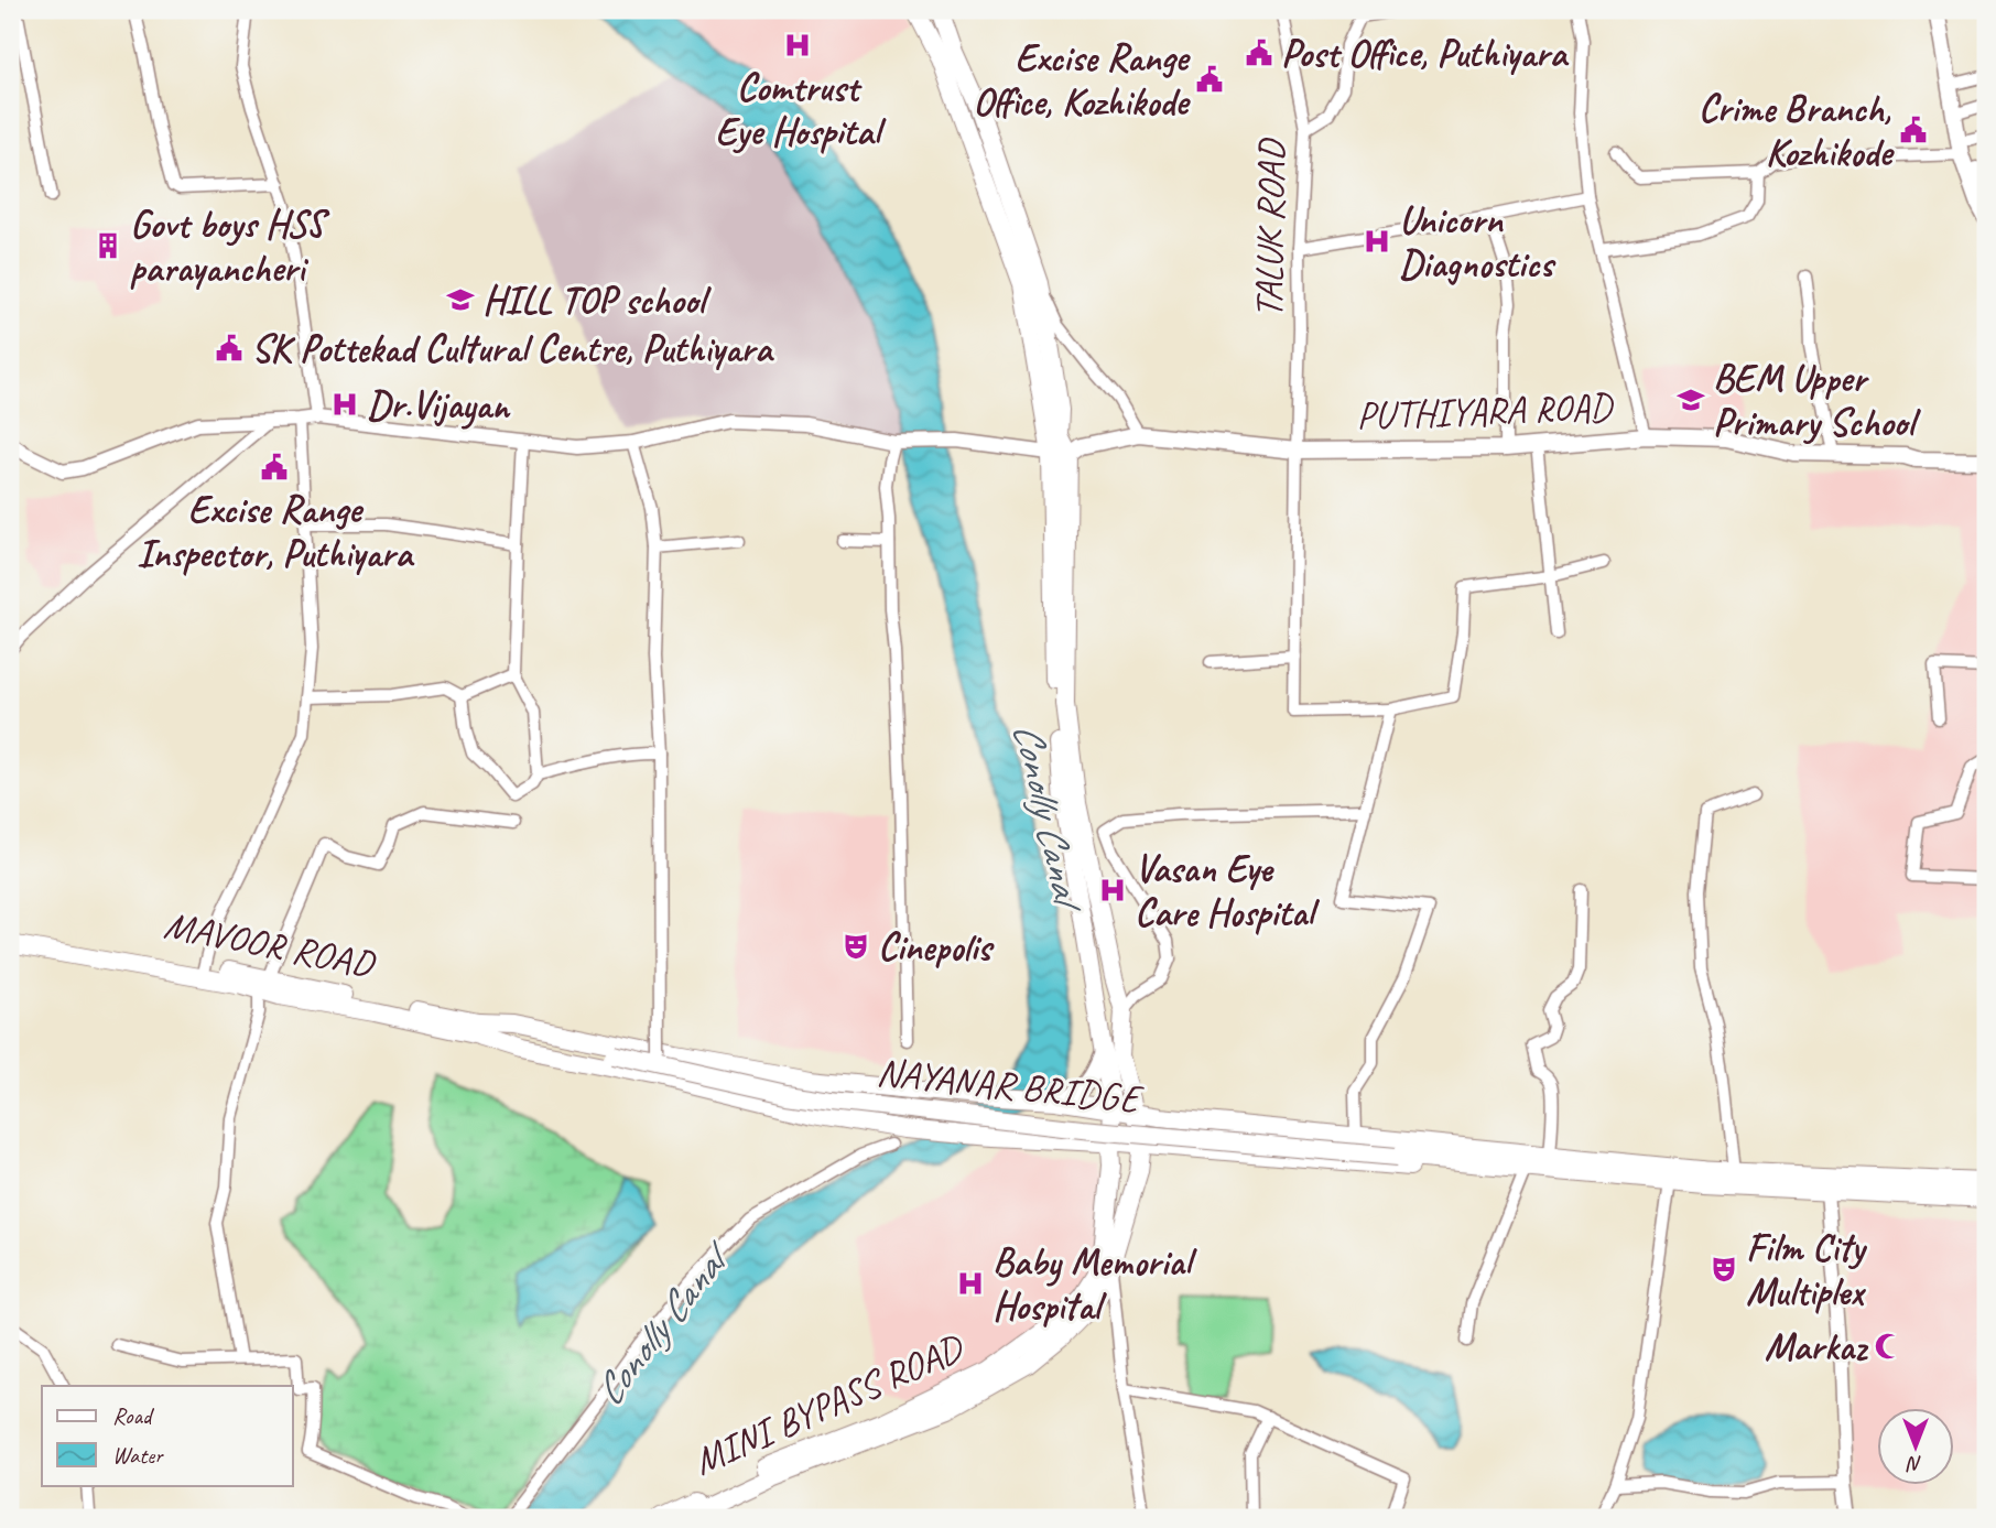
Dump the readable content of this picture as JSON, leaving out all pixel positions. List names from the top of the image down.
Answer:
{
  "streets": {
    "main road": [
      "PUTHIYARA ROAD",
      "MAVOOR ROAD",
      "NAYANAR BRIDGE",
      "MINI BYPASS ROAD"
    ],
    "street": ["TALUK ROAD"]
  },
  "crossings": [
    ["TALUK ROAD", "PUTHIYARA ROAD"],
    ["PUTHIYARA ROAD", "MINI BYPASS ROAD"],
    ["MAVOOR ROAD", "NAYANAR BRIDGE"]
  ],
  "water": ["Conolly Canal"],
  "places": {
    "hospital": [
      "Comtrust Eye Hospital",
      "Unicorn Diagnostics",
      "Dr.Vijayan",
      "Vasan Eye Care Hospital",
      "Baby Memorial Hospital"
    ],
    "public building": [
      "Post Office, Puthiyara",
      "Excise Range Office, Kozhikode",
      "Crime Branch, Kozhikode",
      "SK Pottekad Cultural Centre, Puthiyara",
      "Excise Range Inspector, Puthiyara"
    ],
    "building": ["Govt boys HSS parayancheri"],
    "school or university": ["HILL TOP school", "BEM Upper Primary School"],
    "theatre": ["Cinepolis", "Film City Multiplex"],
    "mosque": ["Markaz"]
  },
  "legend": ["Road", "Water"],
  "north": "bottom"
}
